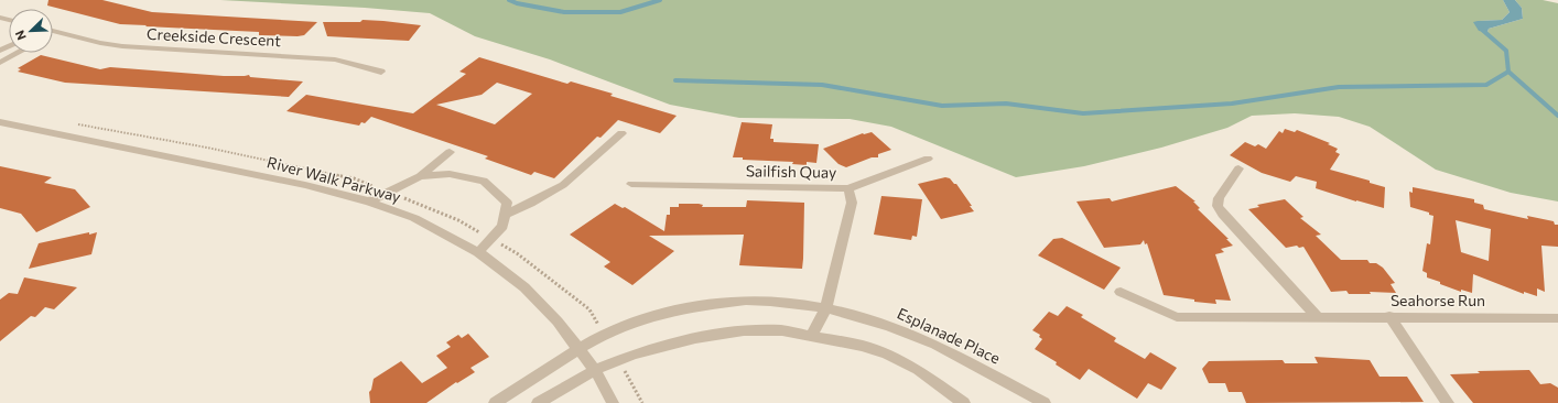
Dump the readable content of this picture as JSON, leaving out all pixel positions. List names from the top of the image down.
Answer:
{
  "streets": {
    "street": [
      "Creekside Crescent",
      "Sailfish Quay",
      "River Walk Parkway",
      "Seahorse Run",
      "Esplanade Place"
    ]
  },
  "crossings": [
    ["Sailfish Quay", "Esplanade Place"],
    ["River Walk Parkway", "Esplanade Place"]
  ],
  "north": "bottom left"
}
